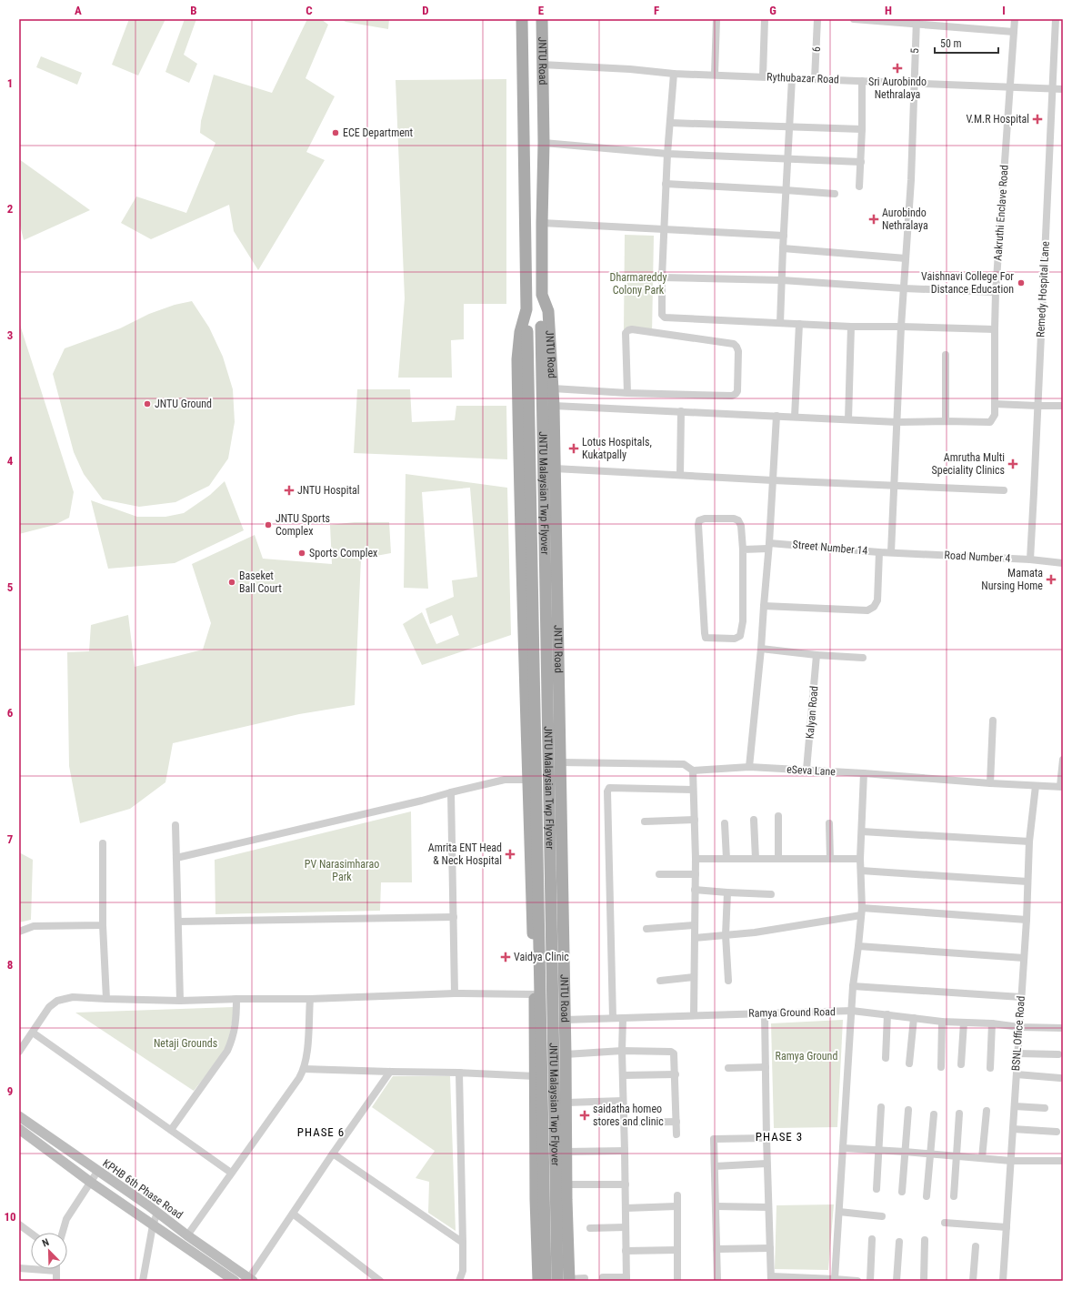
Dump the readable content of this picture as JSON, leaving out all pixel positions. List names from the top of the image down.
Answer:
{
  "streets": {
    "main road": ["JNTU Road", "JNTU Malaysian Twp Flyover"],
    "street": [
      "6",
      "5",
      "Rythubazar Road",
      "Aakruthi Enclave Road",
      "Remedy Hospital Lane",
      "Street Number 14",
      "Road Number 4",
      "Kalyan Road",
      "eSeva Lane",
      "Ramya Ground Road",
      "BSNL Office Road",
      "KPHB 6th Phase Road"
    ]
  },
  "crossings": [
    ["6", "Rythubazar Road"],
    ["5", "Rythubazar Road"],
    ["5", "Street Number 14"],
    ["5", "Road Number 4"],
    ["JNTU Road", "Rythubazar Road"],
    ["JNTU Road", "JNTU Malaysian Twp Flyover"],
    ["JNTU Road", "eSeva Lane"],
    ["JNTU Road", "Ramya Ground Road"],
    ["Rythubazar Road", "Aakruthi Enclave Road"],
    ["Rythubazar Road", "Remedy Hospital Lane"],
    ["Remedy Hospital Lane", "Road Number 4"],
    ["Street Number 14", "Road Number 4"],
    ["Kalyan Road", "eSeva Lane"],
    ["eSeva Lane", "BSNL Office Road"],
    ["Ramya Ground Road", "BSNL Office Road"]
  ],
  "districts": ["PHASE 6", "PHASE 3"],
  "parks": [
    "Dharmareddy Colony Park",
    "PV Narasimharao Park",
    "Netaji Grounds",
    "Ramya Ground"
  ],
  "places": {
    "health": [
      "Sri Aurobindo Nethralaya",
      "V.M.R Hospital",
      "Aurobindo Nethralaya",
      "Lotus Hospitals, Kukatpally",
      "Amrutha Multi Speciality Clinics",
      "JNTU Hospital",
      "Mamata Nursing Home",
      "Amrita ENT Head & Neck Hospital",
      "Vaidya Clinic",
      "saidatha homeo stores and clinic"
    ],
    "other": [
      "ECE Department",
      "Vaishnavi College For Distance Education",
      "JNTU Ground",
      "JNTU Sports Complex",
      "Sports Complex",
      "Baseket Ball Court"
    ]
  },
  "scale_bar": "50 m",
  "north": "top left",
  "grid": {
    "columns": [
      "A",
      "B",
      "C",
      "D",
      "E",
      "F",
      "G",
      "H",
      "I"
    ],
    "rows": [
      "1",
      "2",
      "3",
      "4",
      "5",
      "6",
      "7",
      "8",
      "9",
      "10"
    ]
  }
}
